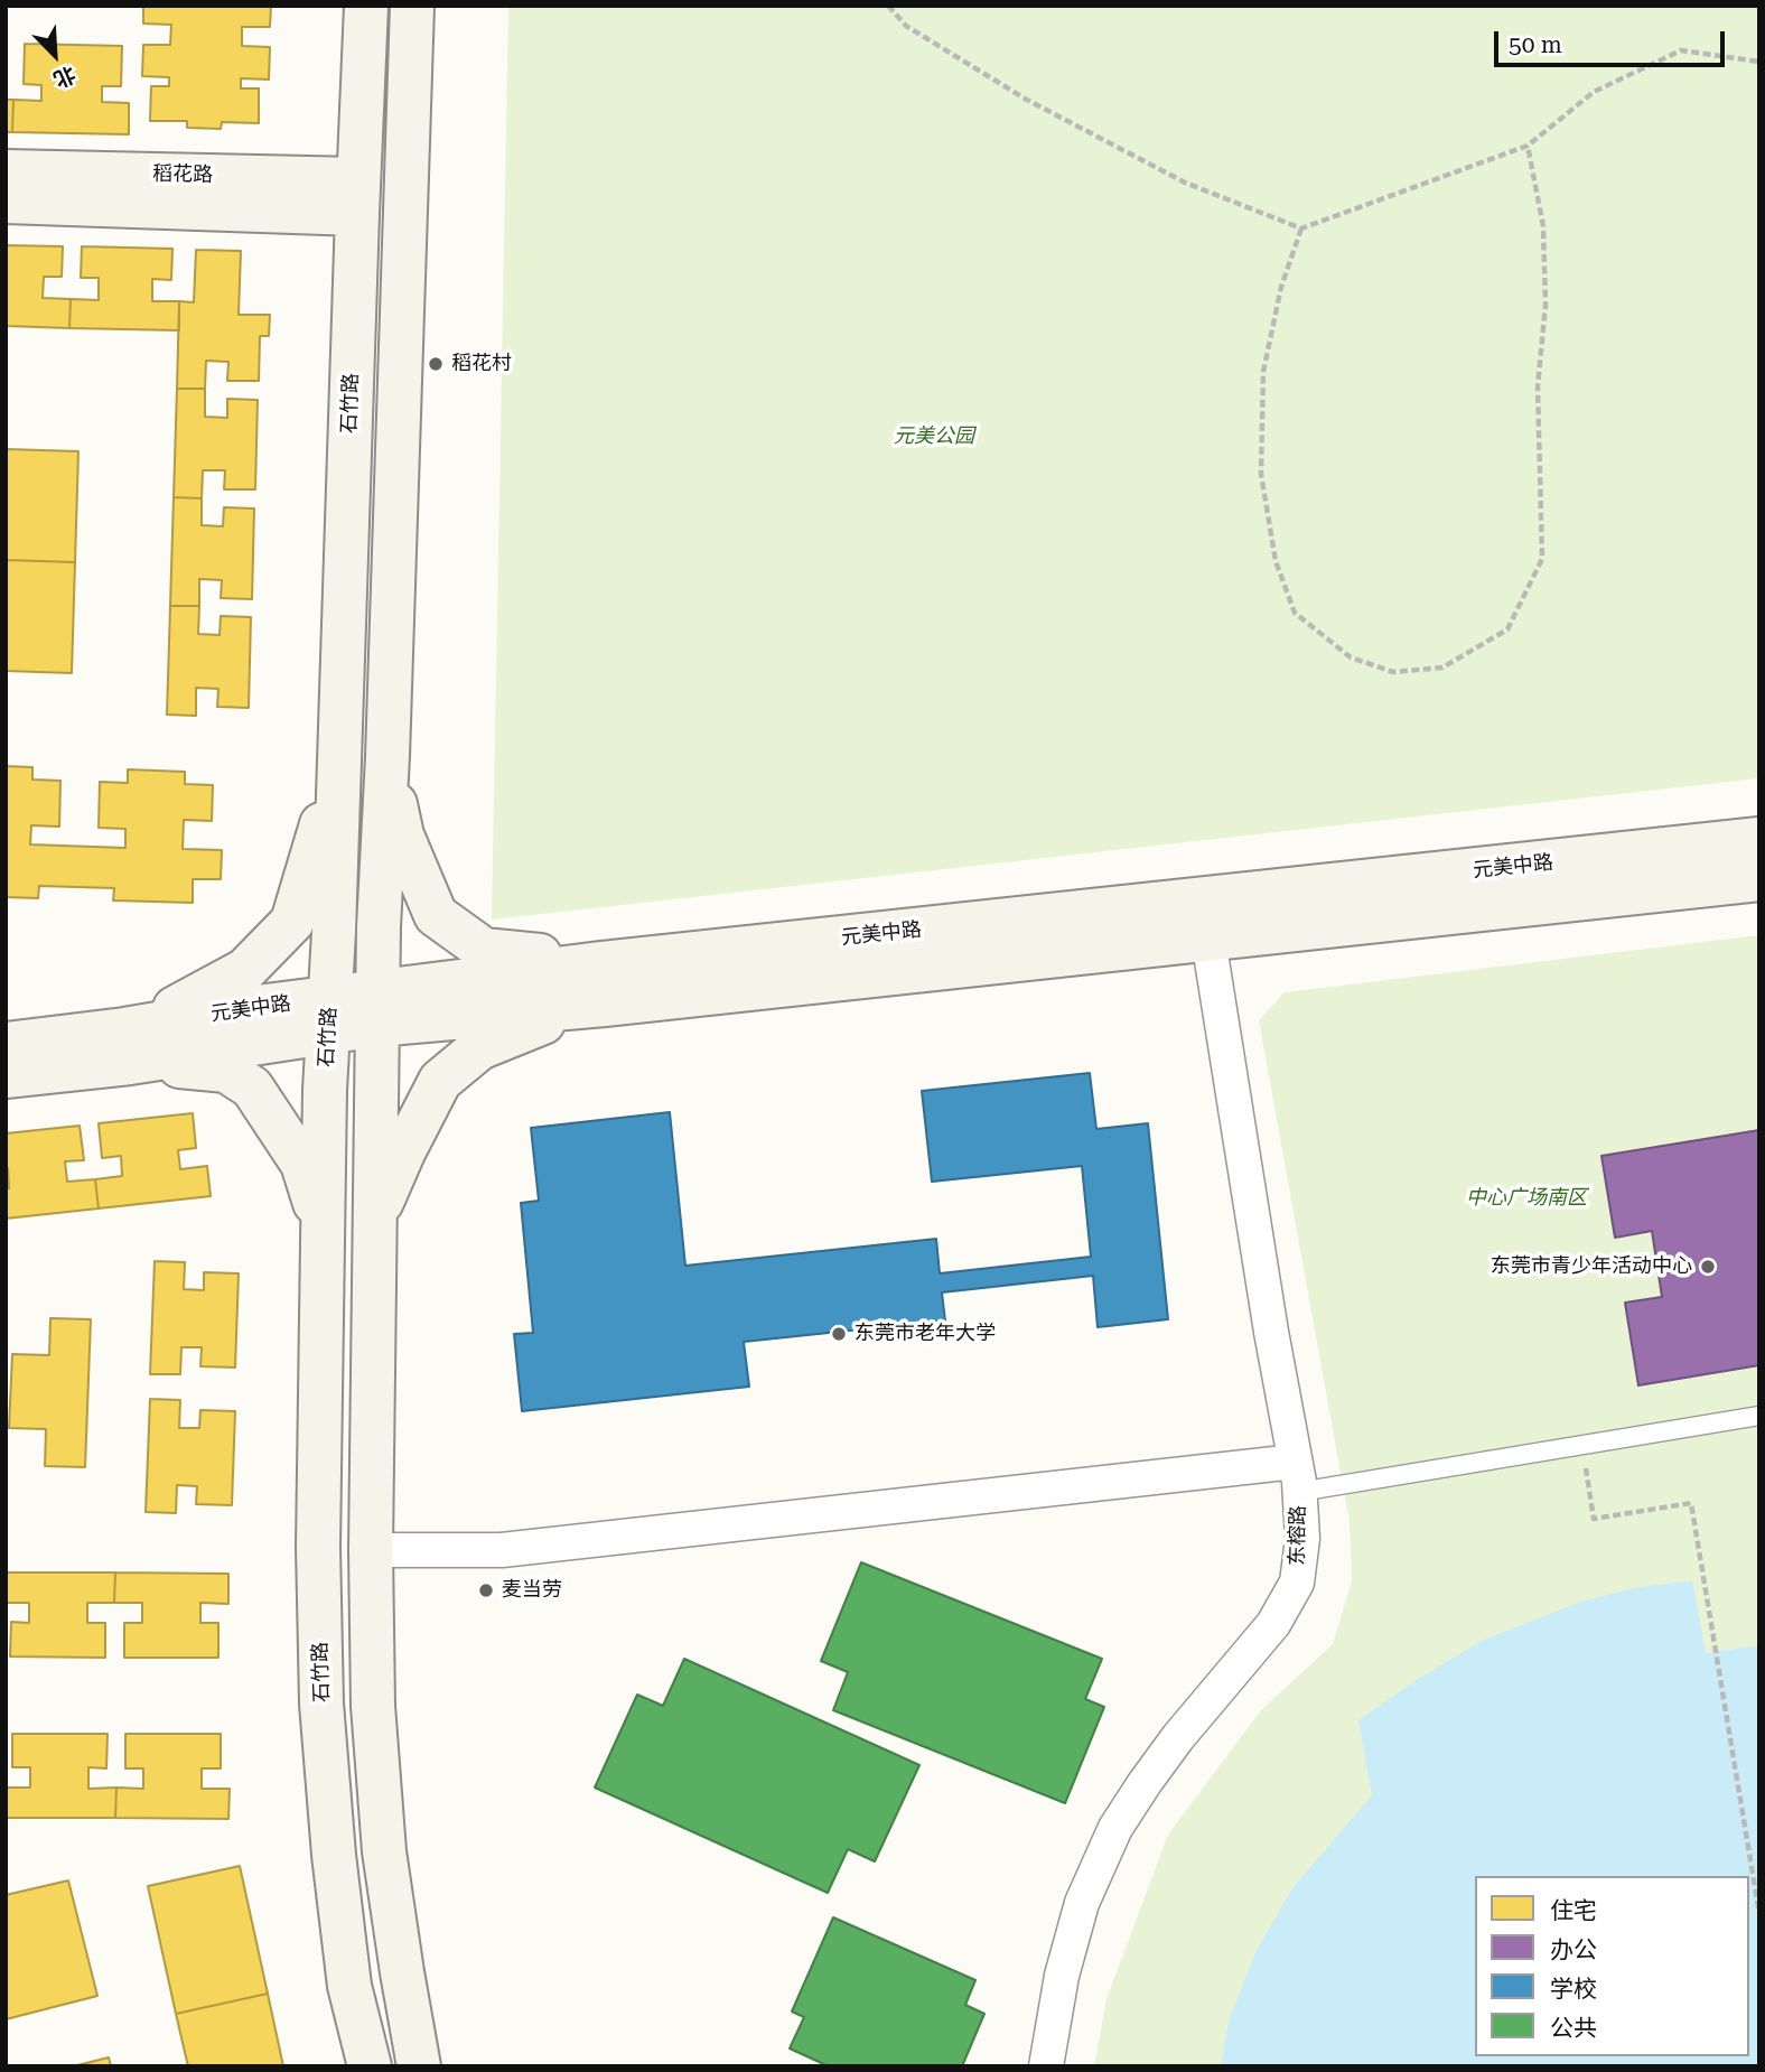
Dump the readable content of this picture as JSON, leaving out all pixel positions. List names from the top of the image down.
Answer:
{
  "streets": {
    "street": [
      "稻花路",
      "石竹路",
      "元美中路",
      "东榕路"
    ]
  },
  "crossings": [
    ["稻花路", "石竹路"],
    ["石竹路", "元美中路"],
    ["元美中路", "东榕路"]
  ],
  "parks": ["元美公园", "中心广场南区"],
  "places": [
    "稻花村",
    "东莞市青少年活动中心",
    "东莞市老年大学",
    "麦当劳"
  ],
  "legend": [
    "住宅",
    "办公",
    "学校",
    "公共"
  ],
  "scale_bar": "50 m",
  "north": "bottom right"
}
